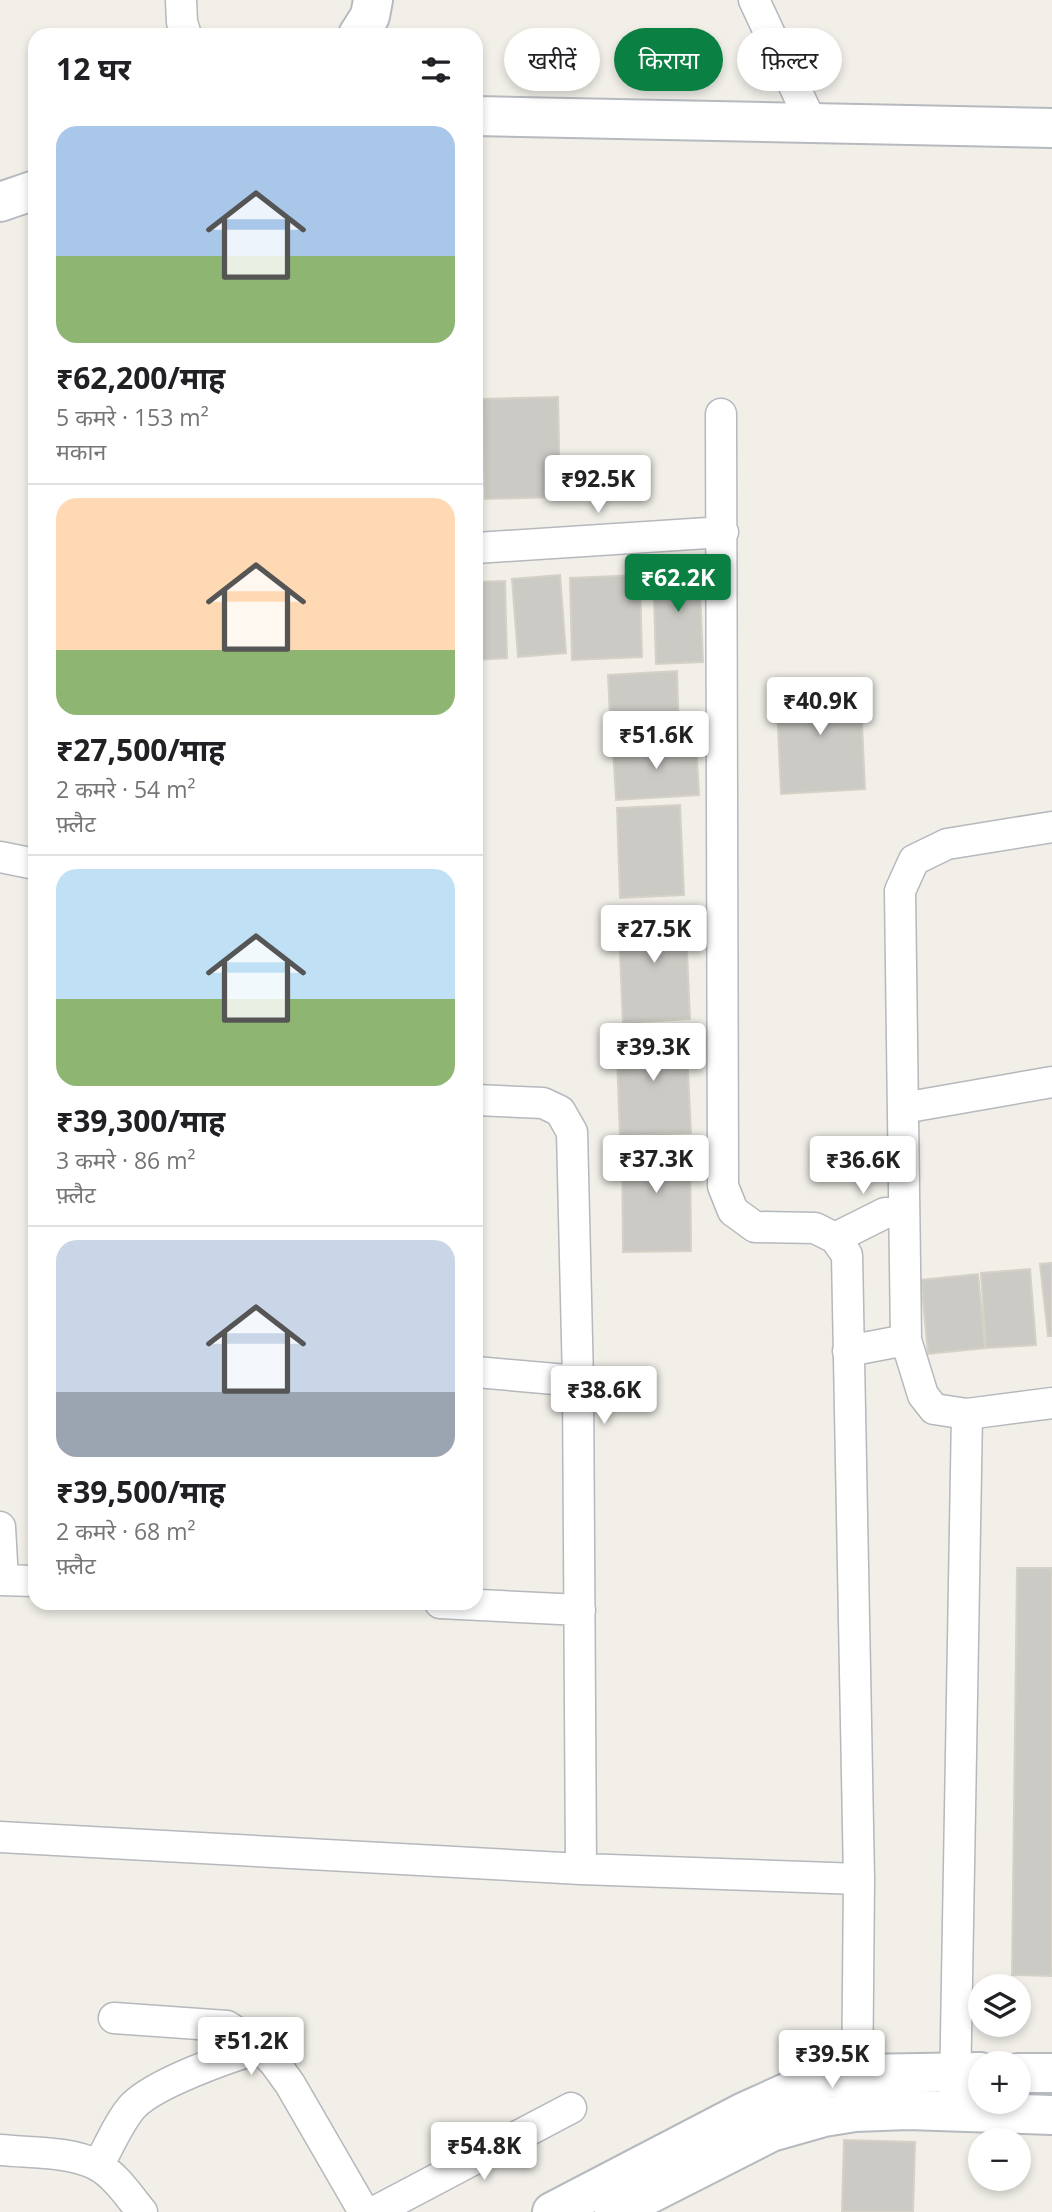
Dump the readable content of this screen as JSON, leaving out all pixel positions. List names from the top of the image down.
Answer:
{
  "page": {
    "chip": ["खरीदें", "किराया", "फ़िल्टर"],
    "heading": "12 घर",
    "list": [
      {
        "name": "₹62,200/माह",
        "note": "5 कमरे · 153 m² · मकान"
      },
      {
        "name": "₹27,500/माह",
        "note": "2 कमरे · 54 m² · फ़्लैट"
      },
      {
        "name": "₹39,300/माह",
        "note": "3 कमरे · 86 m² · फ़्लैट"
      },
      {
        "name": "₹39,500/माह",
        "note": "2 कमरे · 68 m² · फ़्लैट"
      }
    ],
    "price": [
      "₹92.5K",
      "₹62.2K",
      "₹40.9K",
      "₹51.6K",
      "₹27.5K",
      "₹39.3K",
      "₹37.3K",
      "₹36.6K",
      "₹38.6K",
      "₹51.2K",
      "₹39.5K",
      "₹54.8K"
    ],
    "map_buttons": ["+", "−"]
  }
}
